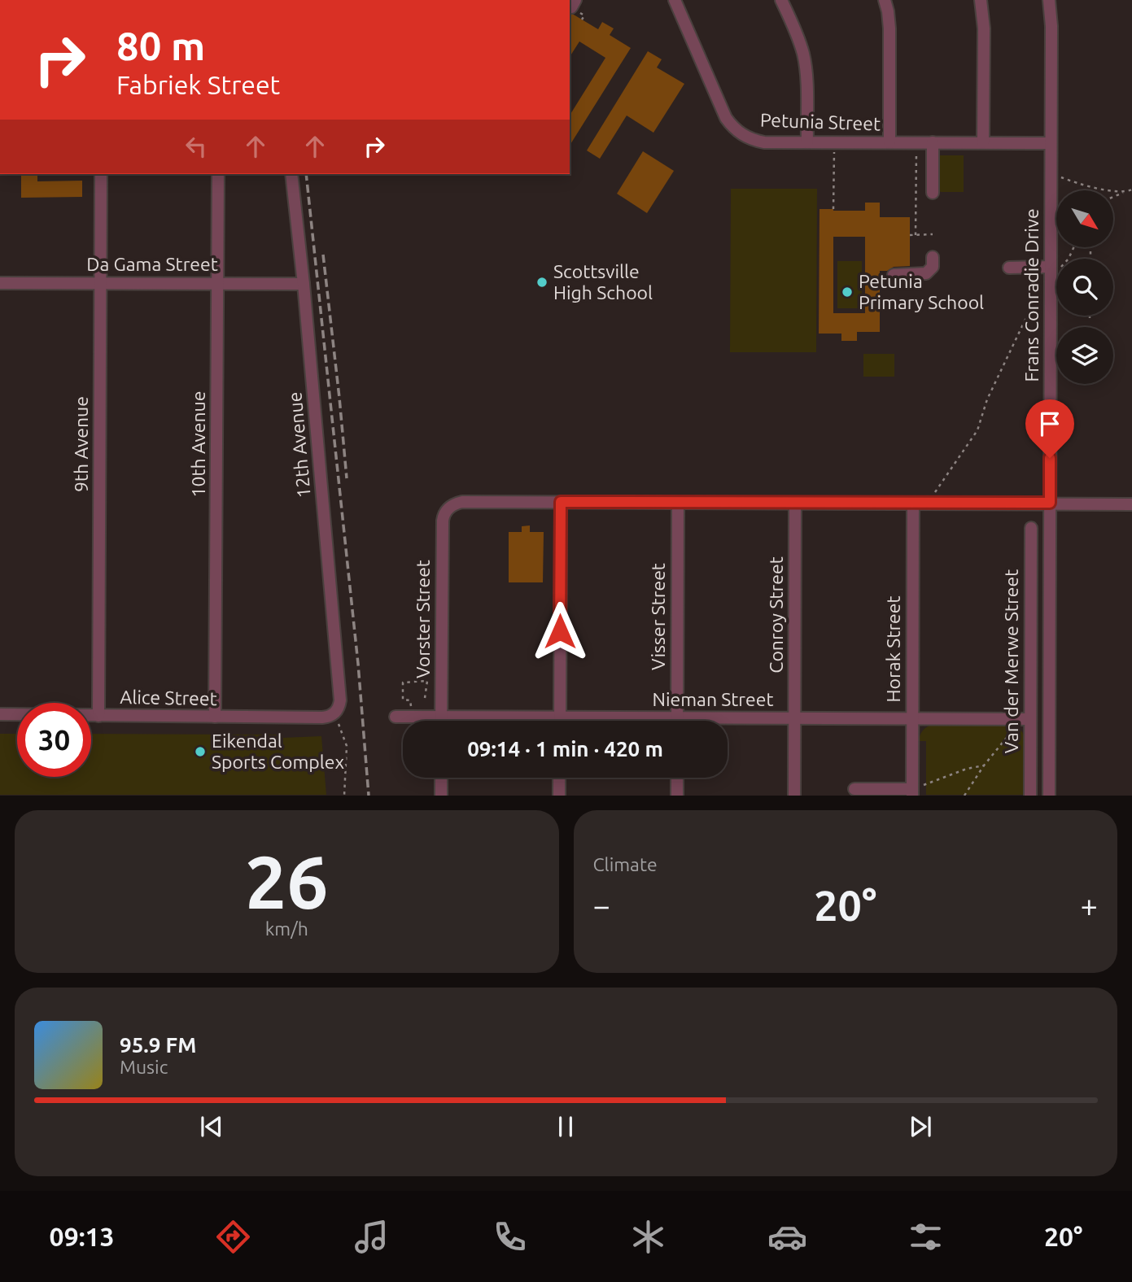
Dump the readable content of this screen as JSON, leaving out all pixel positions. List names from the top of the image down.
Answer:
{
  "streets": {
    "street": [
      "Petunia Street",
      "Da Gama Street",
      "Frans Conradie Drive",
      "9th Avenue",
      "10th Avenue",
      "12th Avenue",
      "Conroy Street",
      "Visser Street",
      "Vorster Street",
      "Horak Street",
      "Van der Merwe Street",
      "Alice Street",
      "Nieman Street"
    ]
  },
  "crossings": [
    ["Petunia Street", "Frans Conradie Drive"],
    ["Da Gama Street", "9th Avenue"],
    ["Da Gama Street", "10th Avenue"],
    ["Da Gama Street", "12th Avenue"],
    ["9th Avenue", "Alice Street"],
    ["10th Avenue", "Alice Street"],
    ["12th Avenue", "Alice Street"],
    ["Conroy Street", "Nieman Street"],
    ["Vorster Street", "Nieman Street"],
    ["Horak Street", "Nieman Street"],
    ["Van der Merwe Street", "Nieman Street"]
  ],
  "places": ["Scottsville High School", "Petunia Primary School", "Eikendal Sports Complex"],
  "north": "bottom right",
  "page": {
    "turn": ["80 m", "Fabriek Street"],
    "limit": "30",
    "trip": "09:14 · 1 min · 420 m",
    "tile": [
      ["26", "km/h"],
      "Climate"
    ],
    "heat": ["−", "20°", "+"],
    "song": ["95.9 FM", "Music"],
    "tabs": ["09:13", "20°"]
  }
}
